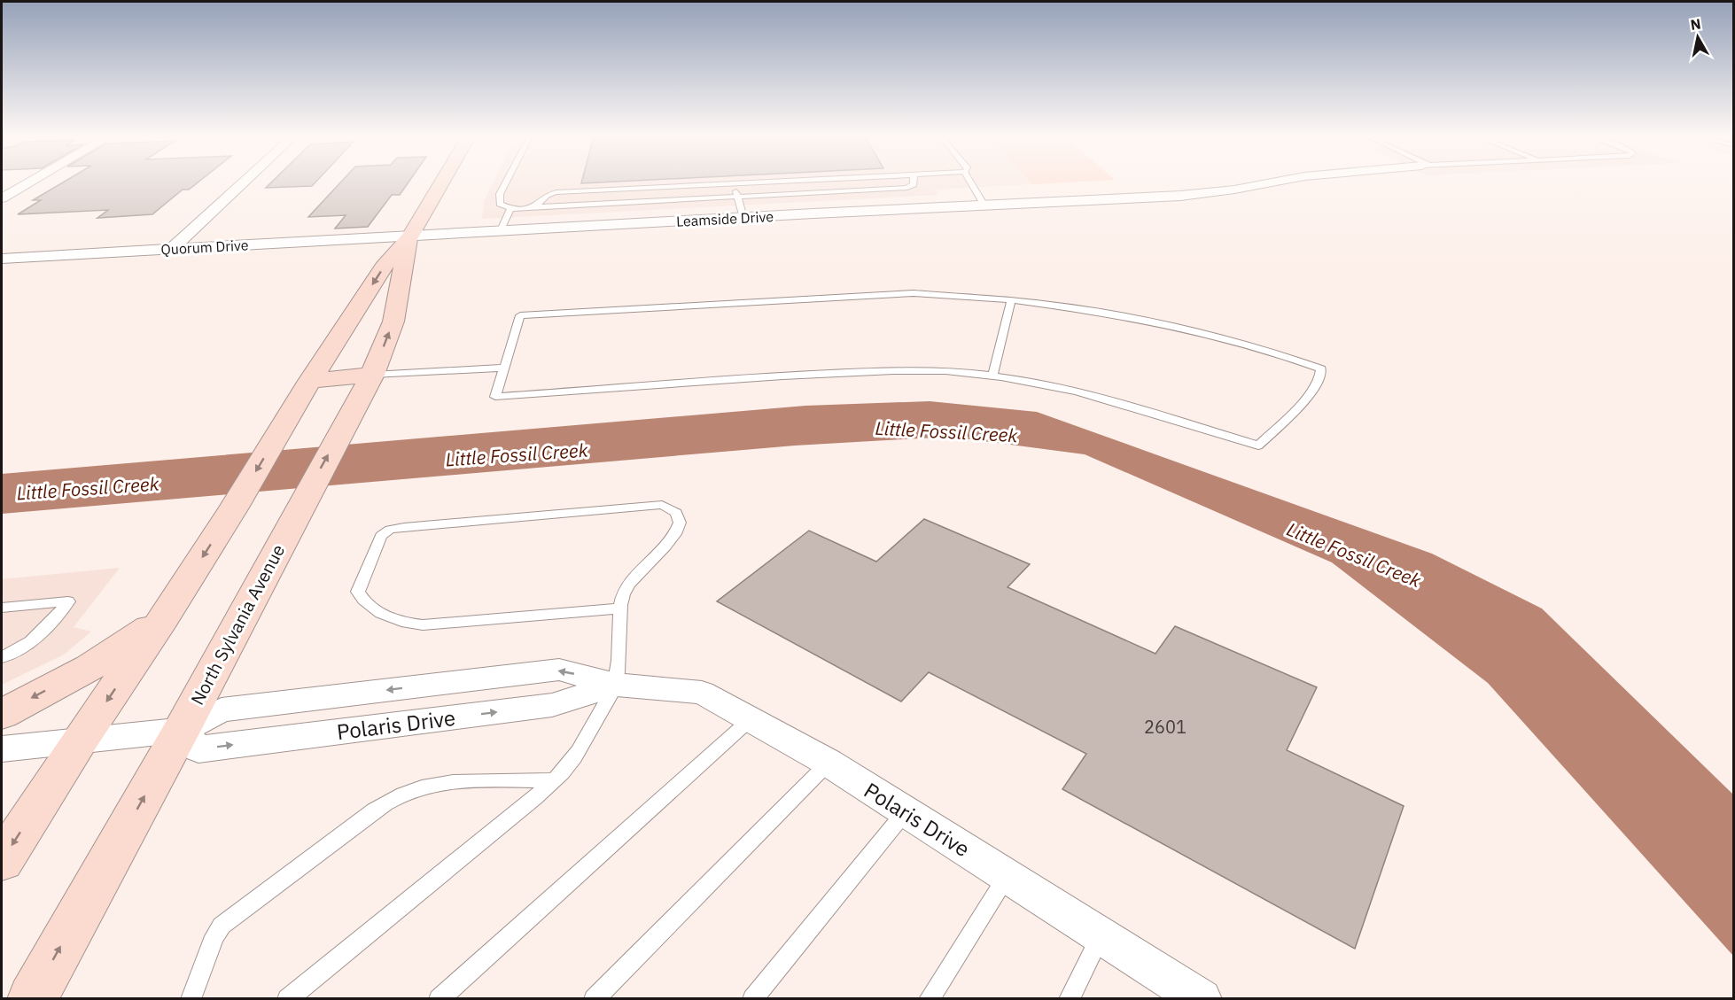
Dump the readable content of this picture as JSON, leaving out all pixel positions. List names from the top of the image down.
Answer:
{
  "streets": {
    "street": [
      "Leamside Drive",
      "Quorum Drive",
      "North Sylvania Avenue",
      "Polaris Drive"
    ]
  },
  "crossings": [
    ["Leamside Drive", "Quorum Drive"],
    ["Leamside Drive", "North Sylvania Avenue"],
    ["Quorum Drive", "North Sylvania Avenue"],
    ["North Sylvania Avenue", "Polaris Drive"]
  ],
  "water": ["Little Fossil Creek"],
  "house_numbers": ["2601"],
  "north": "top"
}
